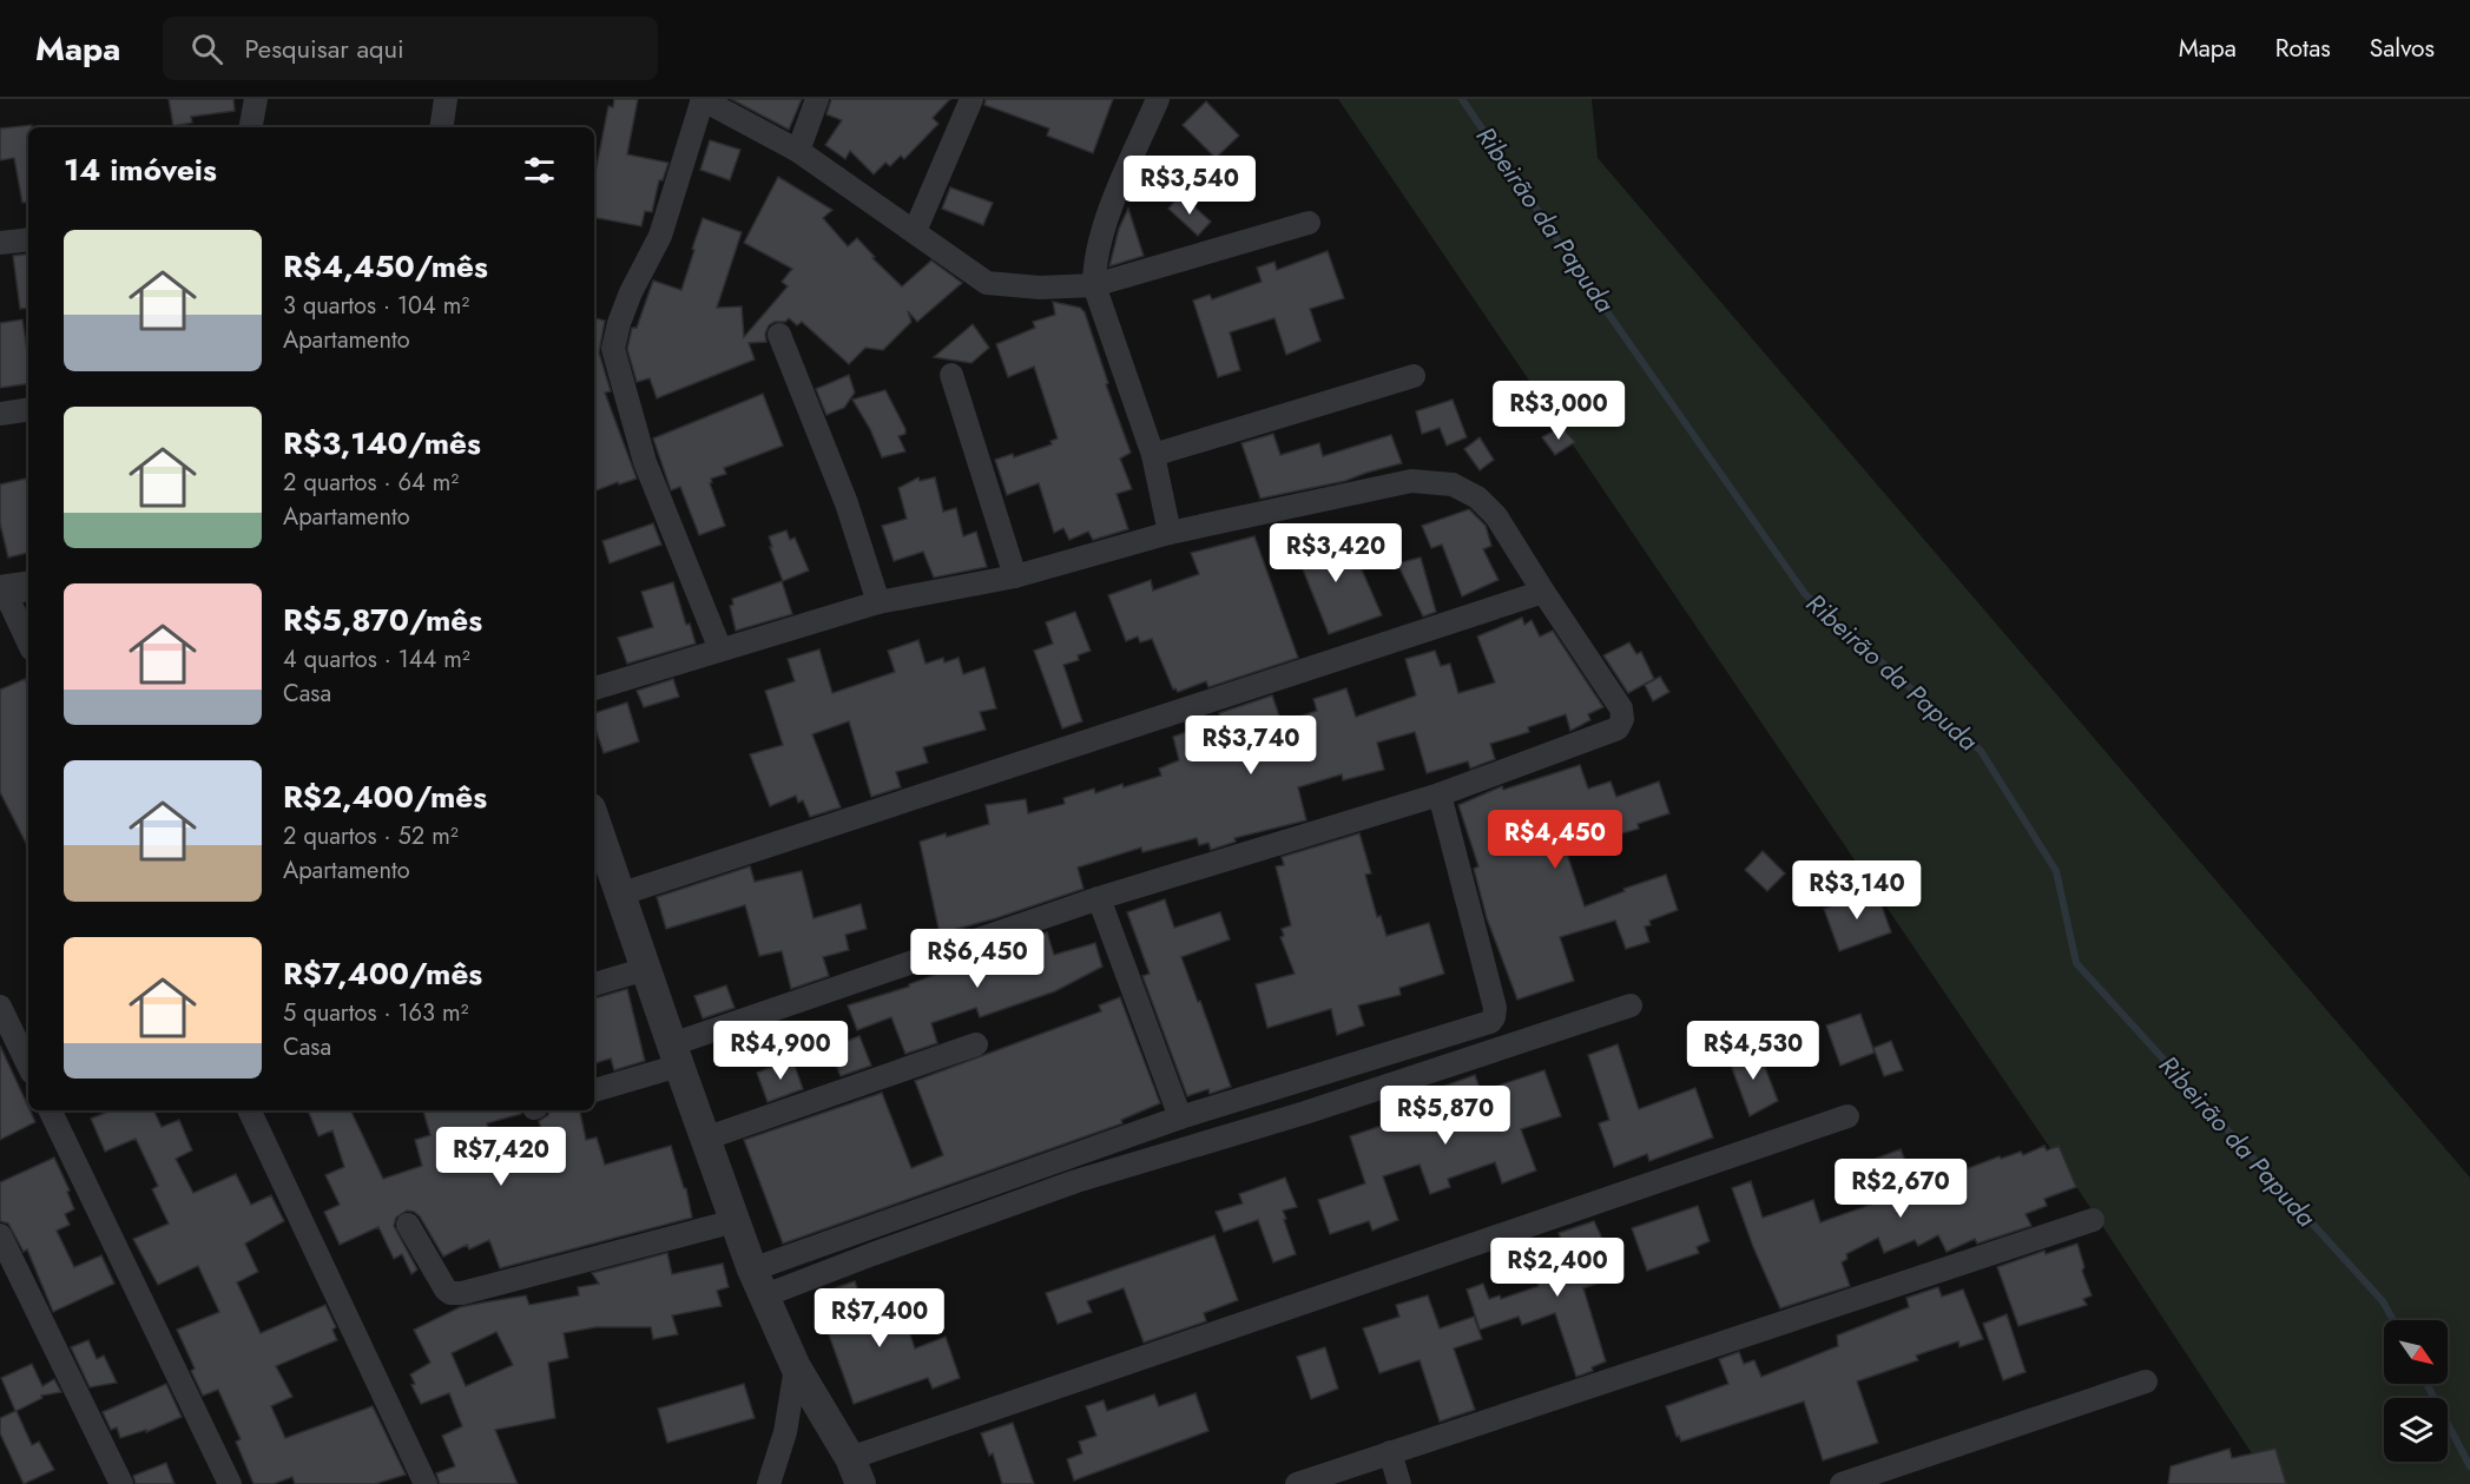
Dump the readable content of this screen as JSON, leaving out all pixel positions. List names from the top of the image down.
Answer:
{
  "water": ["Ribeirão da Papuda"],
  "north": "bottom right",
  "page": {
    "header": "Mapa",
    "search": "Pesquisar aqui",
    "nav": ["Mapa", "Rotas", "Salvos"],
    "heading": "14 imóveis",
    "price": [
      "R$3,540",
      "R$3,000",
      "R$3,420",
      "R$3,740",
      "R$4,450",
      "R$3,140",
      "R$6,450",
      "R$4,900",
      "R$4,530",
      "R$5,870",
      "R$7,420",
      "R$2,670",
      "R$2,400",
      "R$7,400"
    ],
    "list": [
      {
        "name": "R$4,450/mês",
        "note": "3 quartos · 104 m² · Apartamento"
      },
      {
        "name": "R$3,140/mês",
        "note": "2 quartos · 64 m² · Apartamento"
      },
      {
        "name": "R$5,870/mês",
        "note": "4 quartos · 144 m² · Casa"
      },
      {
        "name": "R$2,400/mês",
        "note": "2 quartos · 52 m² · Apartamento"
      },
      {
        "name": "R$7,400/mês",
        "note": "5 quartos · 163 m² · Casa"
      }
    ]
  }
}
